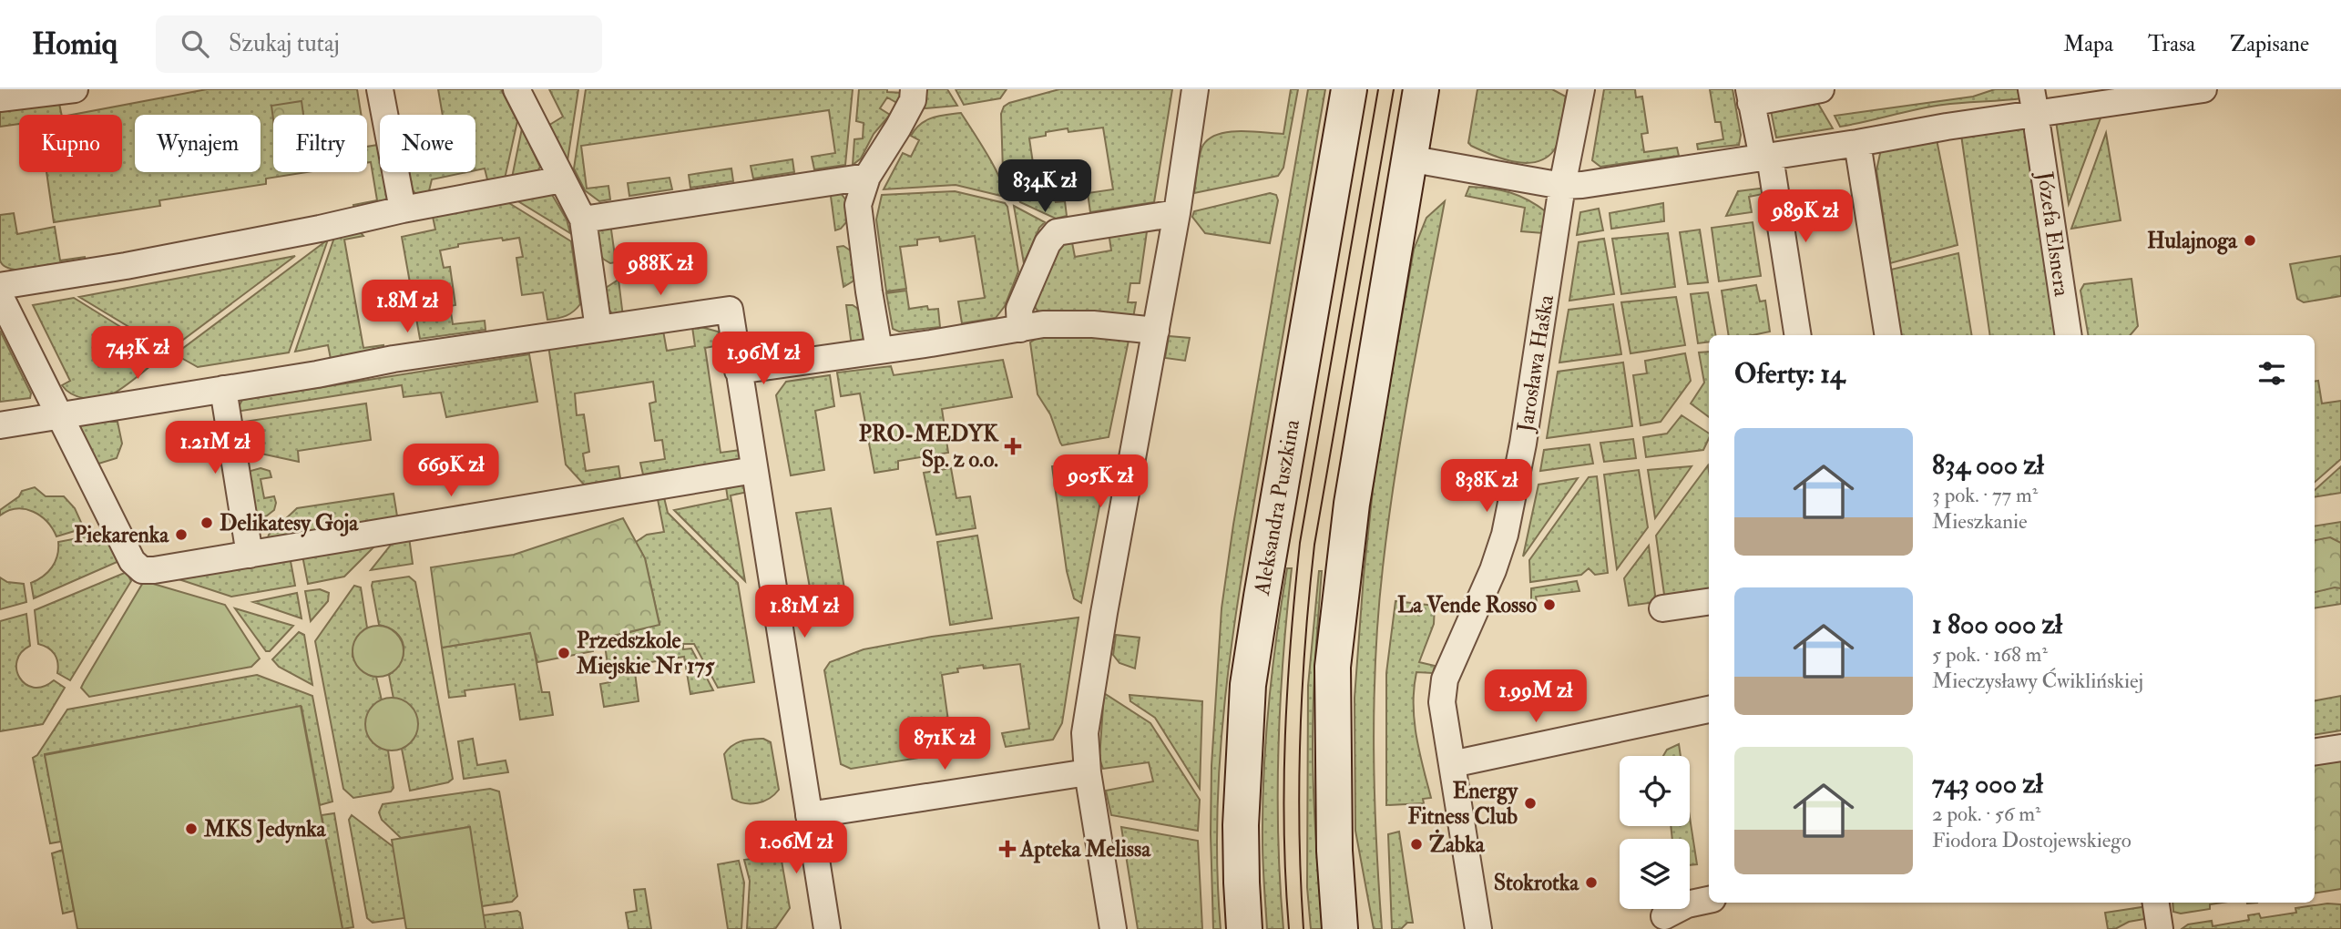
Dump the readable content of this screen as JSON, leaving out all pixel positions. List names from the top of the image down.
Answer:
{
  "streets": {
    "main road": ["Aleksandra Puszkina"],
    "street": ["Józefa Elsnera", "Jarosława Haška"]
  },
  "places": {
    "other": [
      "Hulajnoga",
      "Delikatesy Goja",
      "Piekarenka",
      "La Vende Rosso",
      "Przedszkole Miejskie Nr 175",
      "Energy Fitness Club",
      "MKS Jedynka",
      "Żabka",
      "Stokrotka"
    ],
    "health": ["PRO-MEDYK Sp. z o.o.", "Apteka Melissa"]
  },
  "page": {
    "header": "Homiq",
    "search": "Szukaj tutaj",
    "nav": ["Mapa", "Trasa", "Zapisane"],
    "chip": [
      "Kupno",
      "Wynajem",
      "Filtry",
      "Nowe"
    ],
    "price": [
      "834K zł",
      "989K zł",
      "988K zł",
      "1.8M zł",
      "743K zł",
      "1.96M zł",
      "1.21M zł",
      "669K zł",
      "905K zł",
      "838K zł",
      "1.81M zł",
      "1.99M zł",
      "871K zł",
      "1.06M zł"
    ],
    "heading": "Oferty: 14",
    "list": [
      {
        "name": "834 000 zł",
        "note": "3 pok. · 77 m² · Mieszkanie"
      },
      {
        "name": "1 800 000 zł",
        "note": "5 pok. · 168 m² · Mieczysławy Ćwiklińskiej"
      },
      {
        "name": "743 000 zł",
        "note": "2 pok. · 56 m² · Fiodora Dostojewskiego"
      }
    ]
  }
}
